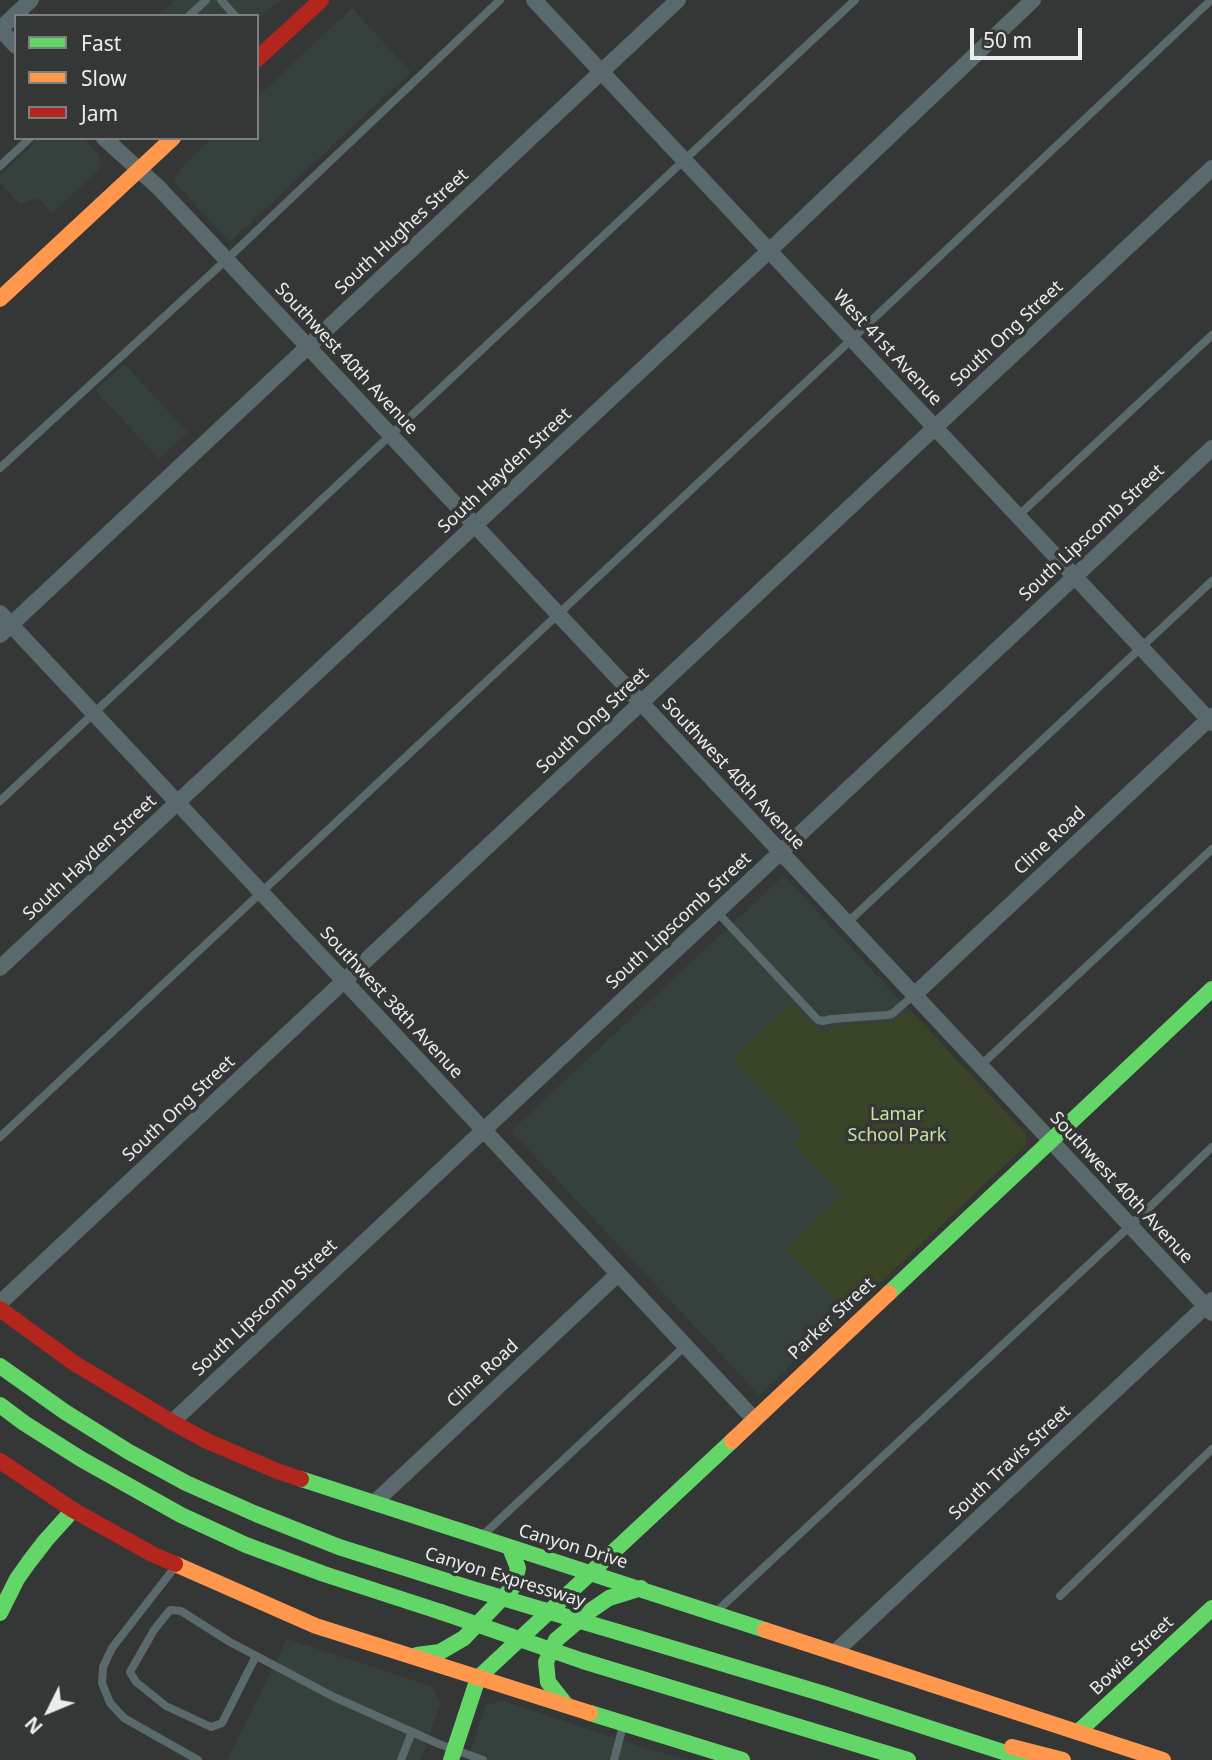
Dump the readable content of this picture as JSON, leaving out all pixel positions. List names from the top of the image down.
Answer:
{
  "streets": {
    "main road": [
      "Parker Street",
      "Canyon Drive",
      "Canyon Expressway",
      "Bowie Street"
    ],
    "street": [
      "South Hughes Street",
      "South Ong Street",
      "West 41st Avenue",
      "Southwest 40th Avenue",
      "South Hayden Street",
      "South Lipscomb Street",
      "Cline Road",
      "Southwest 38th Avenue",
      "South Travis Street"
    ]
  },
  "crossings": [
    ["South Hughes Street", "West 41st Avenue"],
    ["South Hughes Street", "Southwest 40th Avenue"],
    ["South Hughes Street", "Southwest 38th Avenue"],
    ["South Ong Street", "West 41st Avenue"],
    ["South Ong Street", "Southwest 40th Avenue"],
    ["South Ong Street", "Southwest 38th Avenue"],
    ["West 41st Avenue", "South Hayden Street"],
    ["West 41st Avenue", "South Lipscomb Street"],
    ["West 41st Avenue", "Cline Road"],
    ["Southwest 40th Avenue", "South Hayden Street"],
    ["Southwest 40th Avenue", "South Lipscomb Street"],
    ["Southwest 40th Avenue", "Cline Road"],
    ["Southwest 40th Avenue", "Parker Street"],
    ["Southwest 40th Avenue", "South Travis Street"],
    ["South Hayden Street", "Southwest 38th Avenue"],
    ["South Lipscomb Street", "Southwest 38th Avenue"],
    ["South Lipscomb Street", "Canyon Drive"],
    ["Cline Road", "Southwest 38th Avenue"],
    ["Cline Road", "Canyon Drive"],
    ["Southwest 38th Avenue", "Parker Street"],
    ["Parker Street", "Canyon Drive"],
    ["South Travis Street", "Canyon Drive"],
    ["Canyon Drive", "Bowie Street"]
  ],
  "parks": ["Lamar School Park"],
  "legend": ["Fast", "Slow", "Jam"],
  "scale_bar": "50 m",
  "north": "bottom left"
}
